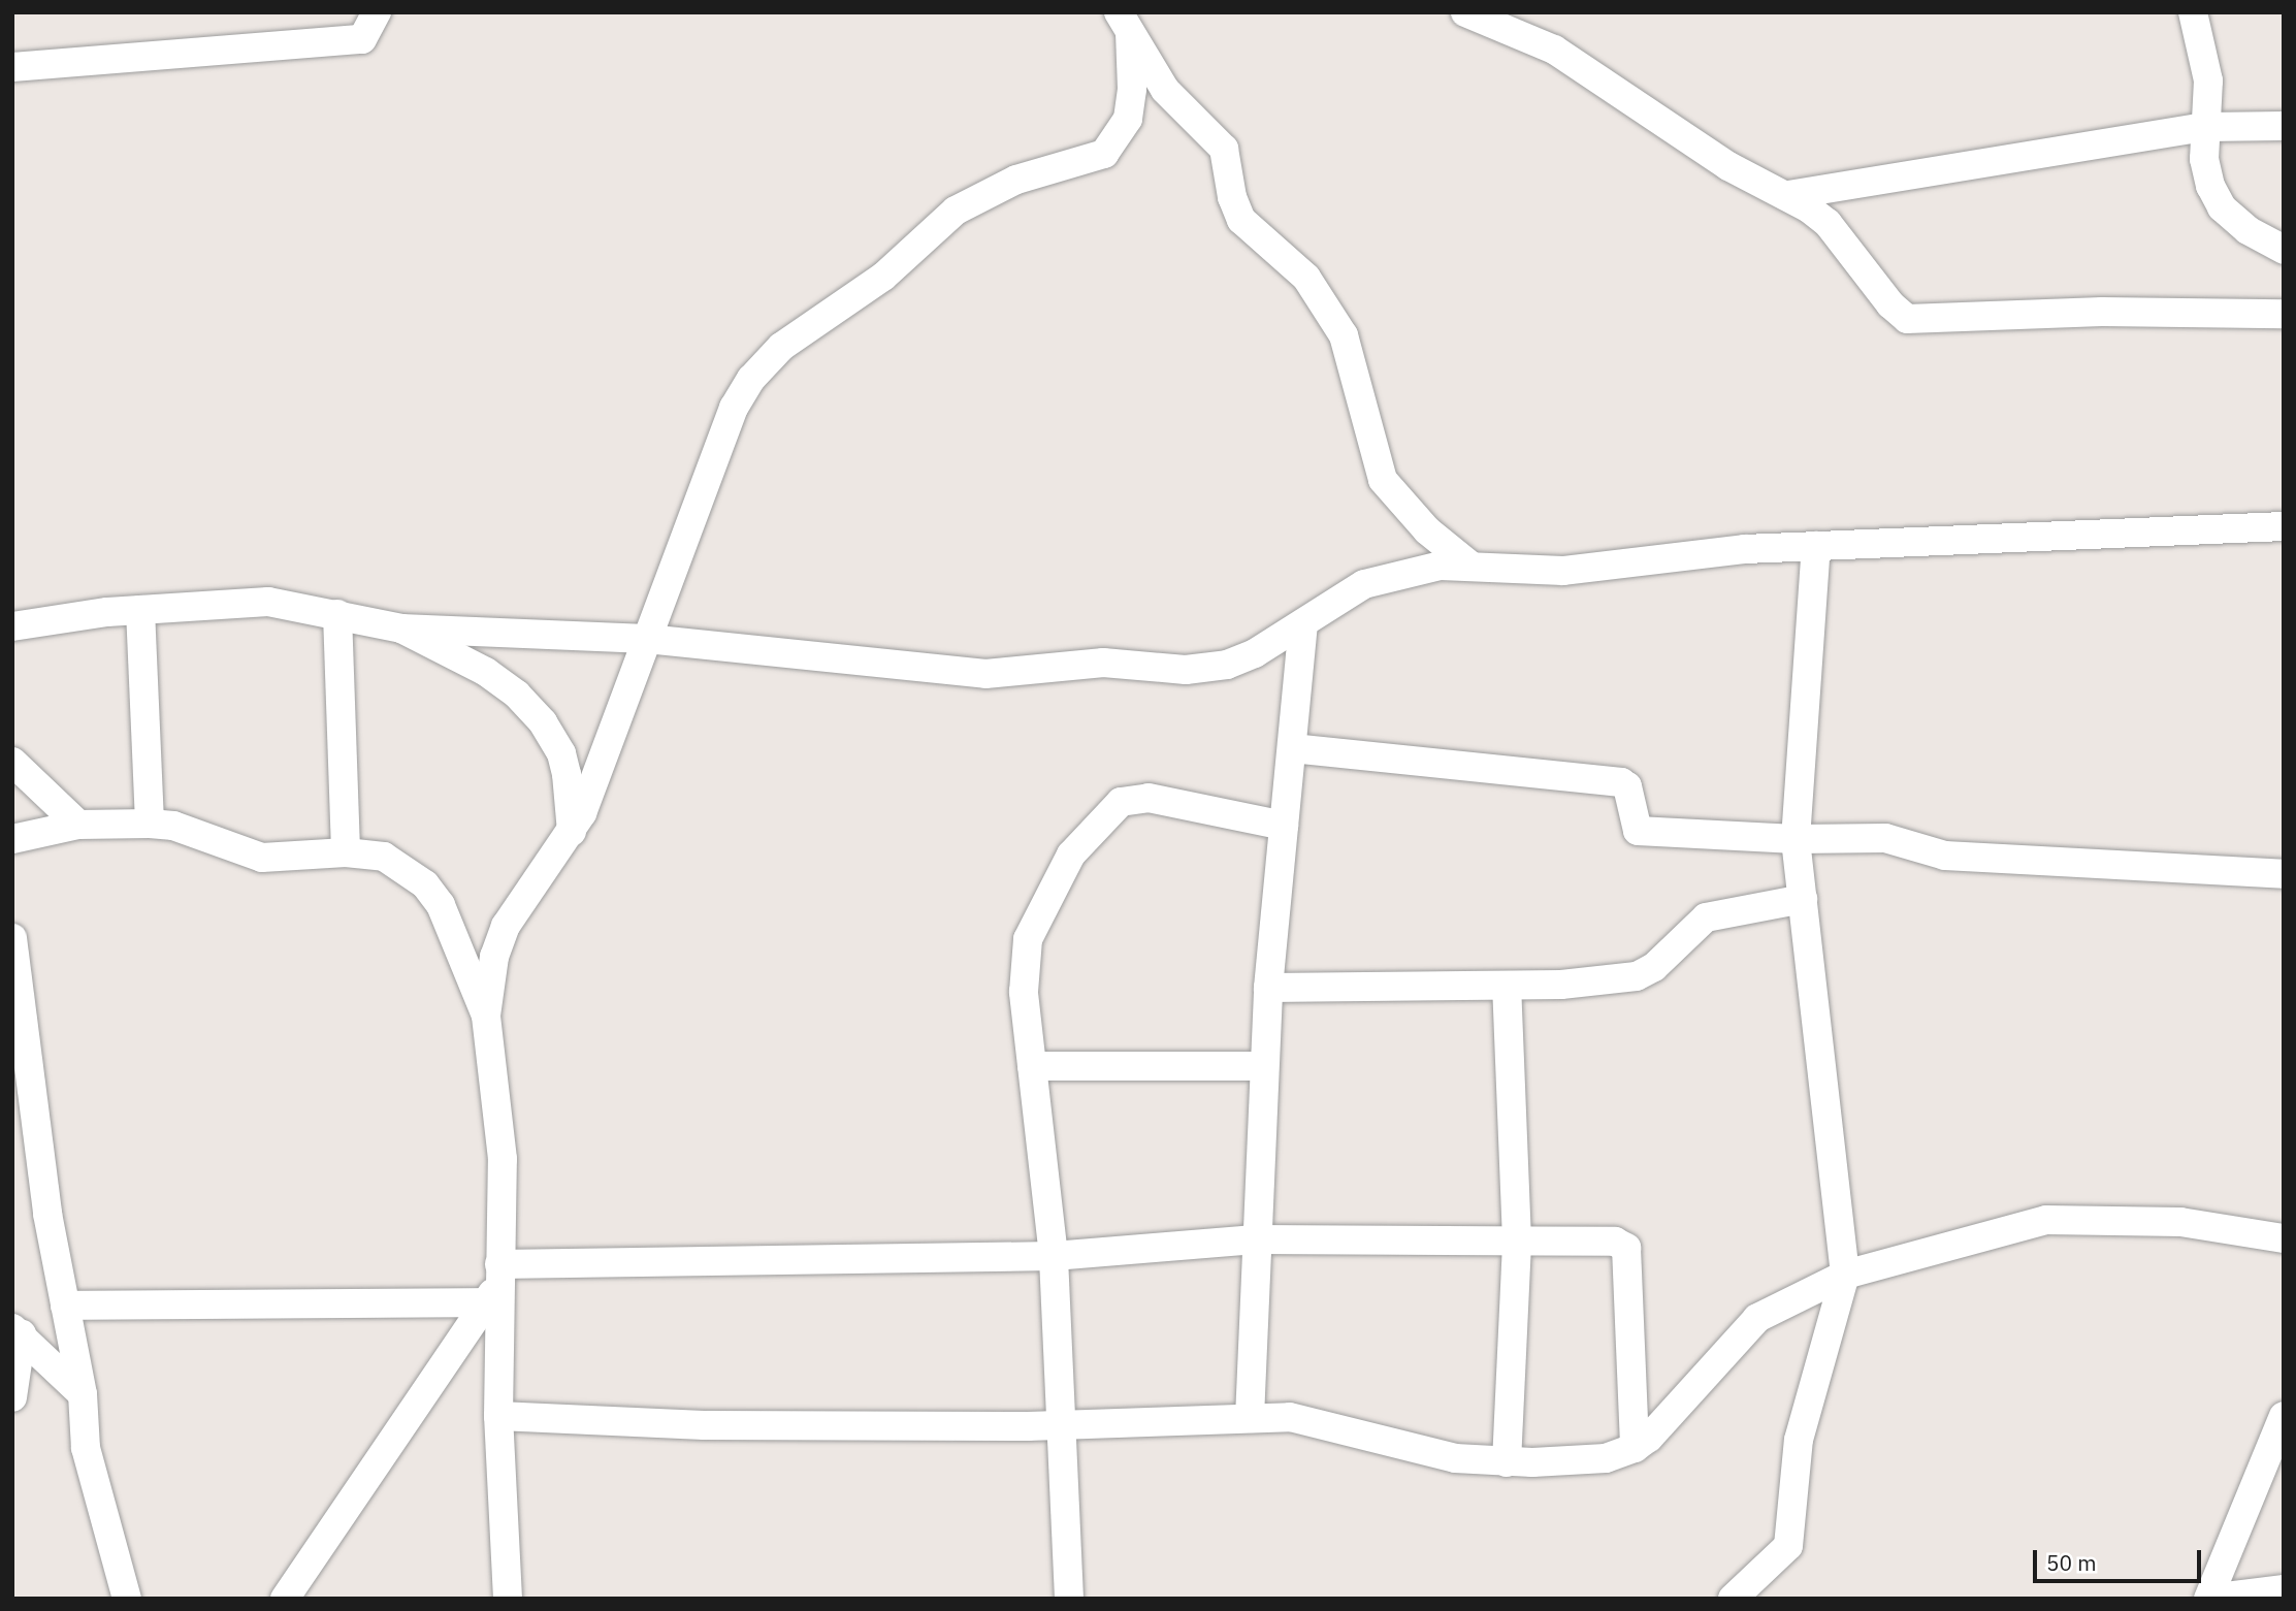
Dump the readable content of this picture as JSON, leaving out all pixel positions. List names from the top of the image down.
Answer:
{
  "scale_bar": "50 m"
}
